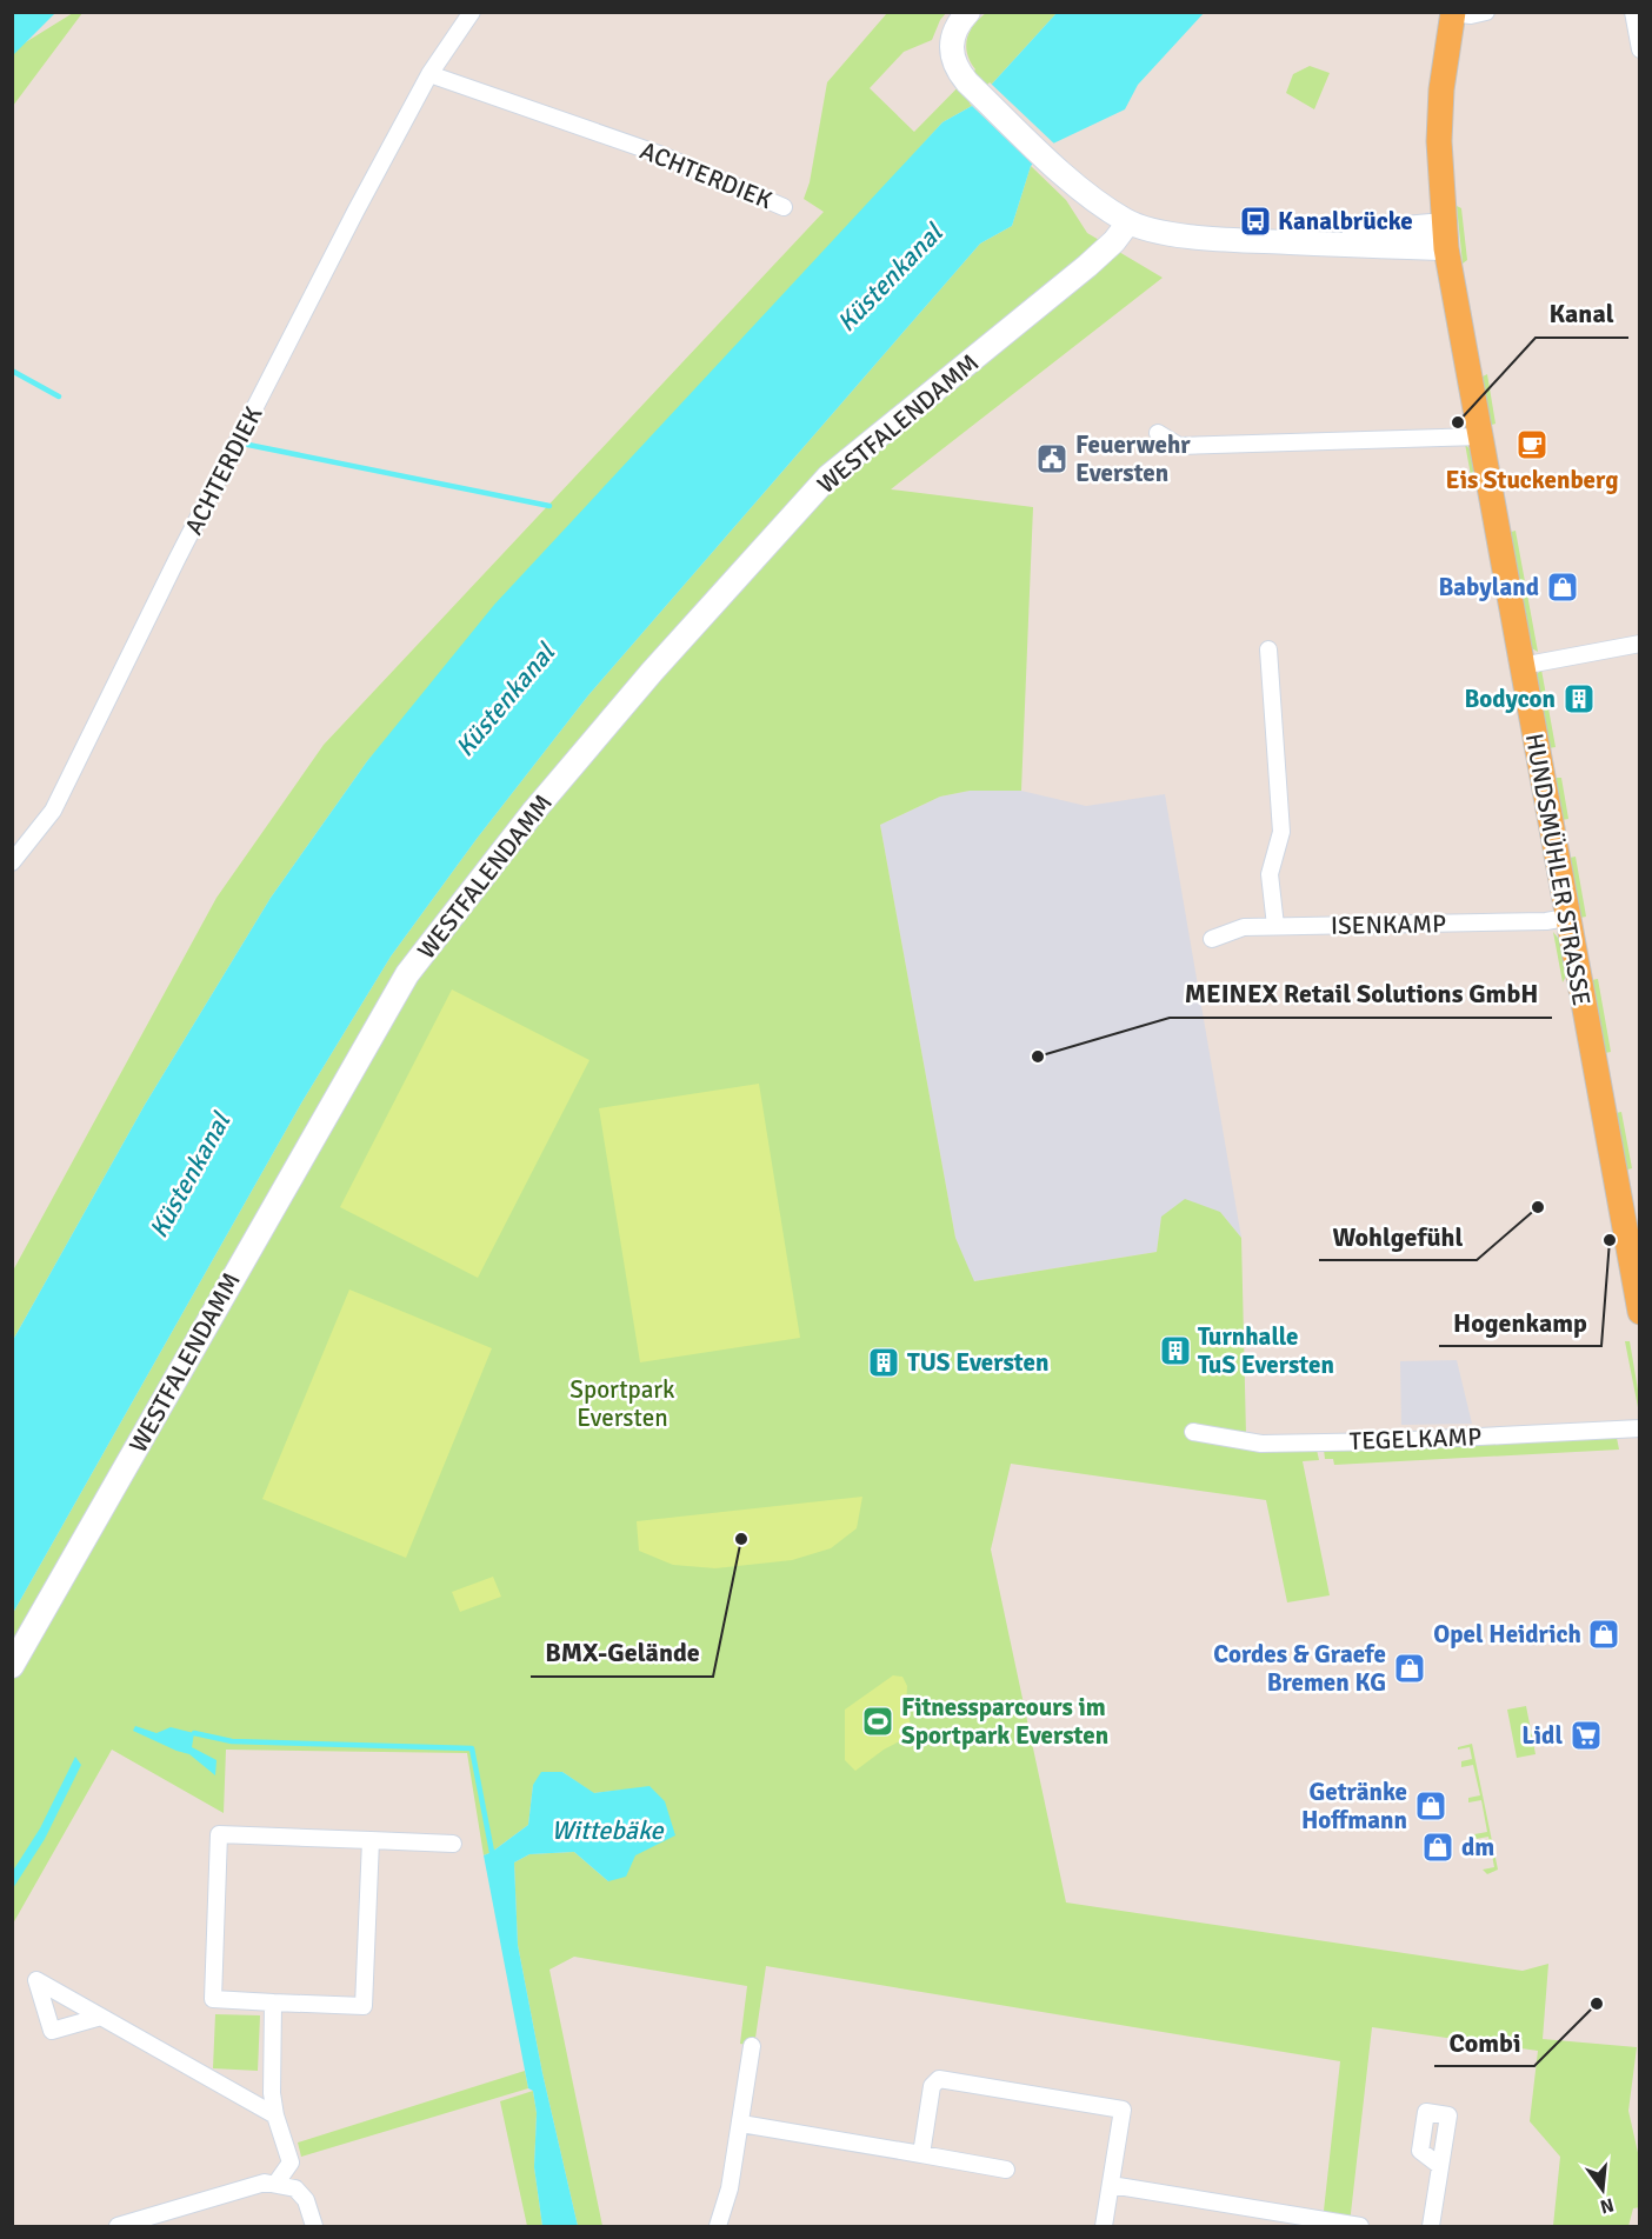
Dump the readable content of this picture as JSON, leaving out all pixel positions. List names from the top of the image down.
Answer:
{
  "streets": {
    "main road": ["HUNDSMÜHLER STRASSE"],
    "street": [
      "ACHTERDIEK",
      "WESTFALENDAMM",
      "ISENKAMP",
      "TEGELKAMP"
    ]
  },
  "crossings": [
    ["HUNDSMÜHLER STRASSE", "ISENKAMP"]
  ],
  "water": ["Küstenkanal", "Wittebäke"],
  "parks": ["Sportpark Eversten"],
  "places": {
    "bus stop": ["Kanalbrücke"],
    "other": [
      "Kanal",
      "MEINEX Retail Solutions GmbH",
      "Wohlgefühl",
      "Hogenkamp",
      "BMX-Gelände",
      "Combi"
    ],
    "cafe": ["Eis Stuckenberg"],
    "public building": ["Feuerwehr Eversten"],
    "shop": [
      "Babyland",
      "Opel Heidrich",
      "Cordes & Graefe Bremen KG",
      "Getränke Hoffmann",
      "dm"
    ],
    "building": ["Bodycon", "Turnhalle TuS Eversten", "TUS Eversten"],
    "sports": ["Fitnessparcours im Sportpark Eversten"],
    "supermarket": ["Lidl"]
  },
  "north": "bottom"
}
